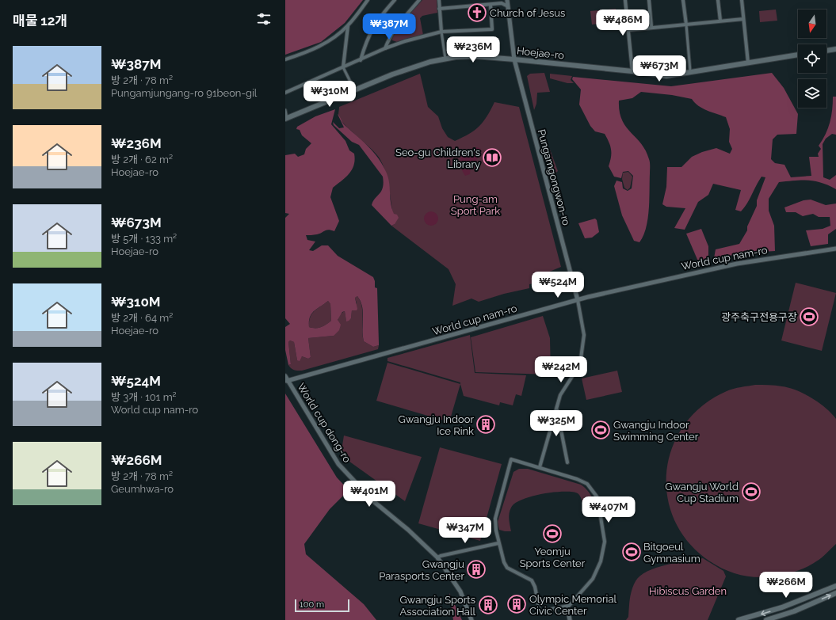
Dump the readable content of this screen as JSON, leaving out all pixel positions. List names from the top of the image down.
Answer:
{
  "streets": {
    "main road": ["Hoejae-ro"],
    "street": ["Pungamgongwon-ro", "World cup nam-ro", "World cup dong-ro"]
  },
  "crossings": [
    ["Hoejae-ro", "Pungamgongwon-ro"],
    ["Pungamgongwon-ro", "World cup nam-ro"],
    ["World cup nam-ro", "World cup dong-ro"]
  ],
  "parks": ["Pung-am Sport Park", "Hibiscus Garden"],
  "places": {
    "church": ["Church of Jesus"],
    "library": ["Seo-gu Children's Library"],
    "sports": [
      "광주축구전용구장",
      "Gwangju Indoor Swimming Center",
      "Gwangju World Cup Stadium",
      "Yeomju Sports Center",
      "Bitgoeul Gymnasium"
    ],
    "building": [
      "Gwangju Indoor Ice Rink",
      "Gwangju Parasports Center",
      "Olympic Memorial Civic Center",
      "Gwangju Sports Association Hall"
    ]
  },
  "scale_bar": "100 m",
  "north": "bottom",
  "page": {
    "heading": "매물 12개",
    "price": [
      "₩486M",
      "₩387M",
      "₩236M",
      "₩673M",
      "₩310M",
      "₩524M",
      "₩242M",
      "₩325M",
      "₩401M",
      "₩407M",
      "₩347M",
      "₩266M"
    ],
    "list": [
      {
        "name": "₩387M",
        "note": "방 2개 · 78 m² · Pungamjungang-ro 91beon-gil"
      },
      {
        "name": "₩236M",
        "note": "방 2개 · 62 m² · Hoejae-ro"
      },
      {
        "name": "₩673M",
        "note": "방 5개 · 133 m² · Hoejae-ro"
      },
      {
        "name": "₩310M",
        "note": "방 2개 · 64 m² · Hoejae-ro"
      },
      {
        "name": "₩524M",
        "note": "방 3개 · 101 m² · World cup nam-ro"
      },
      {
        "name": "₩266M",
        "note": "방 2개 · 78 m² · Geumhwa-ro"
      }
    ],
    "scale": "100 m"
  }
}
